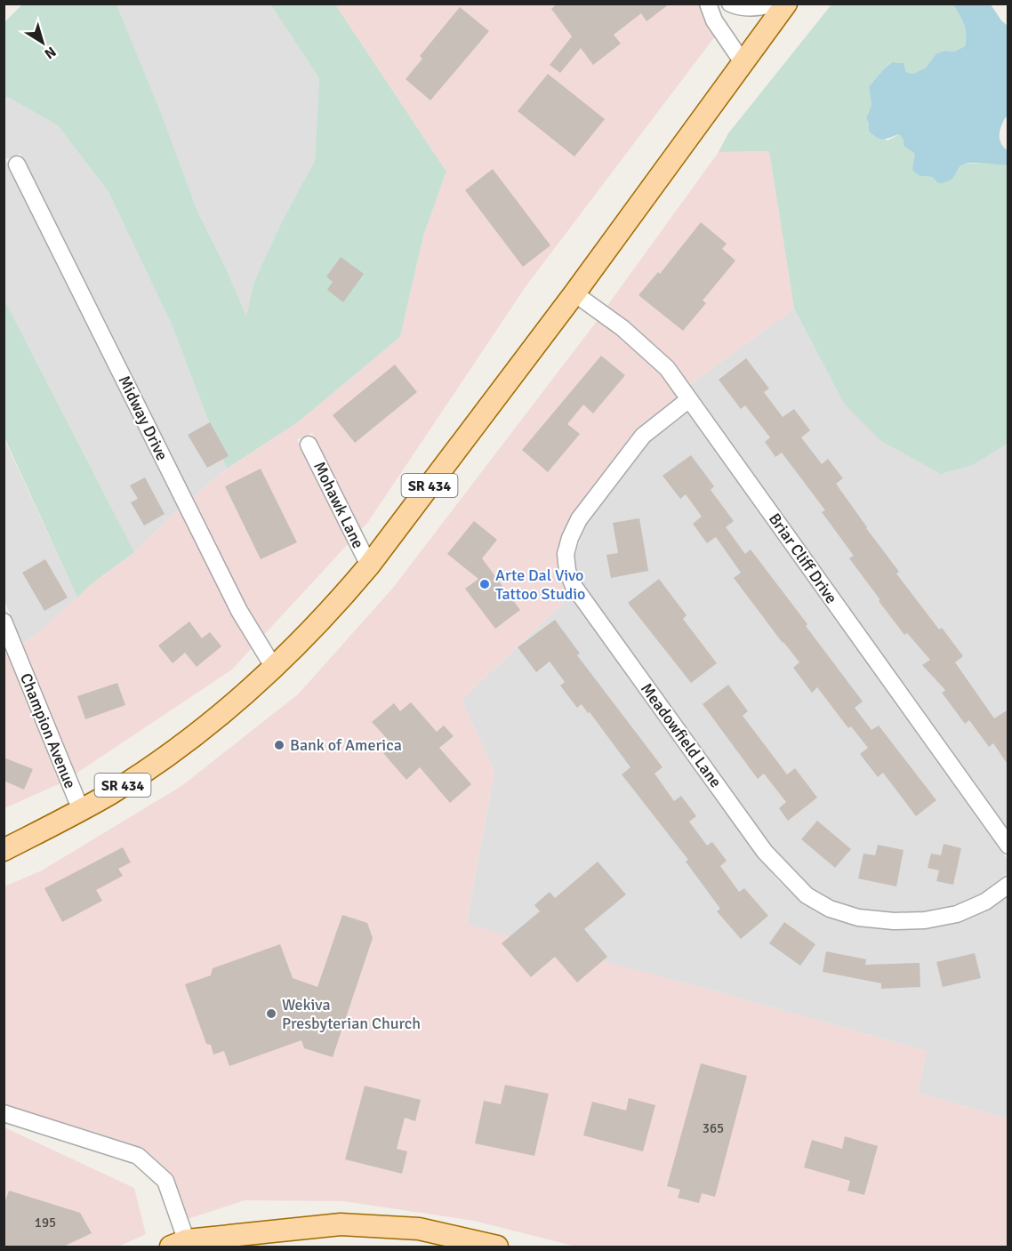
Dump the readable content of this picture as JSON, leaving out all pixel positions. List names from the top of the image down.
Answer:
{
  "streets": {
    "main road": ["SR 434"],
    "street": [
      "Midway Drive",
      "Mohawk Lane",
      "Briar Cliff Drive",
      "Champion Avenue",
      "Meadowfield Lane"
    ]
  },
  "crossings": [
    ["Midway Drive", "SR 434"],
    ["SR 434", "Mohawk Lane"],
    ["SR 434", "Briar Cliff Drive"],
    ["SR 434", "Champion Avenue"],
    ["Briar Cliff Drive", "Meadowfield Lane"]
  ],
  "places": ["Arte Dal Vivo Tattoo Studio", "Bank of America", "Wekiva Presbyterian Church"],
  "house_numbers": ["365", "195"],
  "north": "bottom right"
}
